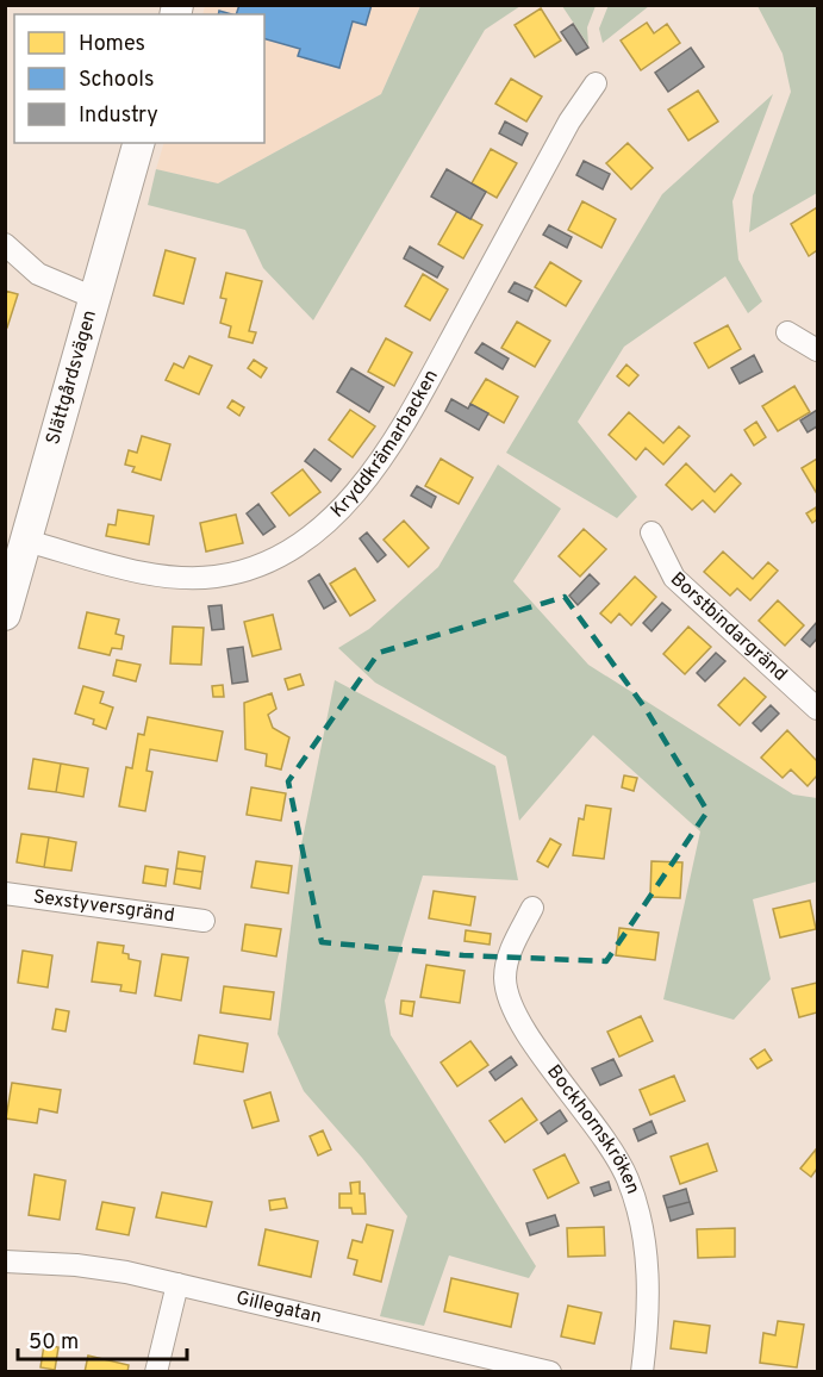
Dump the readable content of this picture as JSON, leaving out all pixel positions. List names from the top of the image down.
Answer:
{
  "streets": {
    "street": [
      "Slättgårdsvägen",
      "Kryddkrämarbacken",
      "Borstbindargränd",
      "Sexstyversgränd",
      "Bockhornskröken",
      "Gillegatan"
    ]
  },
  "crossings": [
    ["Slättgårdsvägen", "Kryddkrämarbacken"]
  ],
  "legend": ["Homes", "Schools", "Industry"],
  "scale_bar": "50 m"
}
